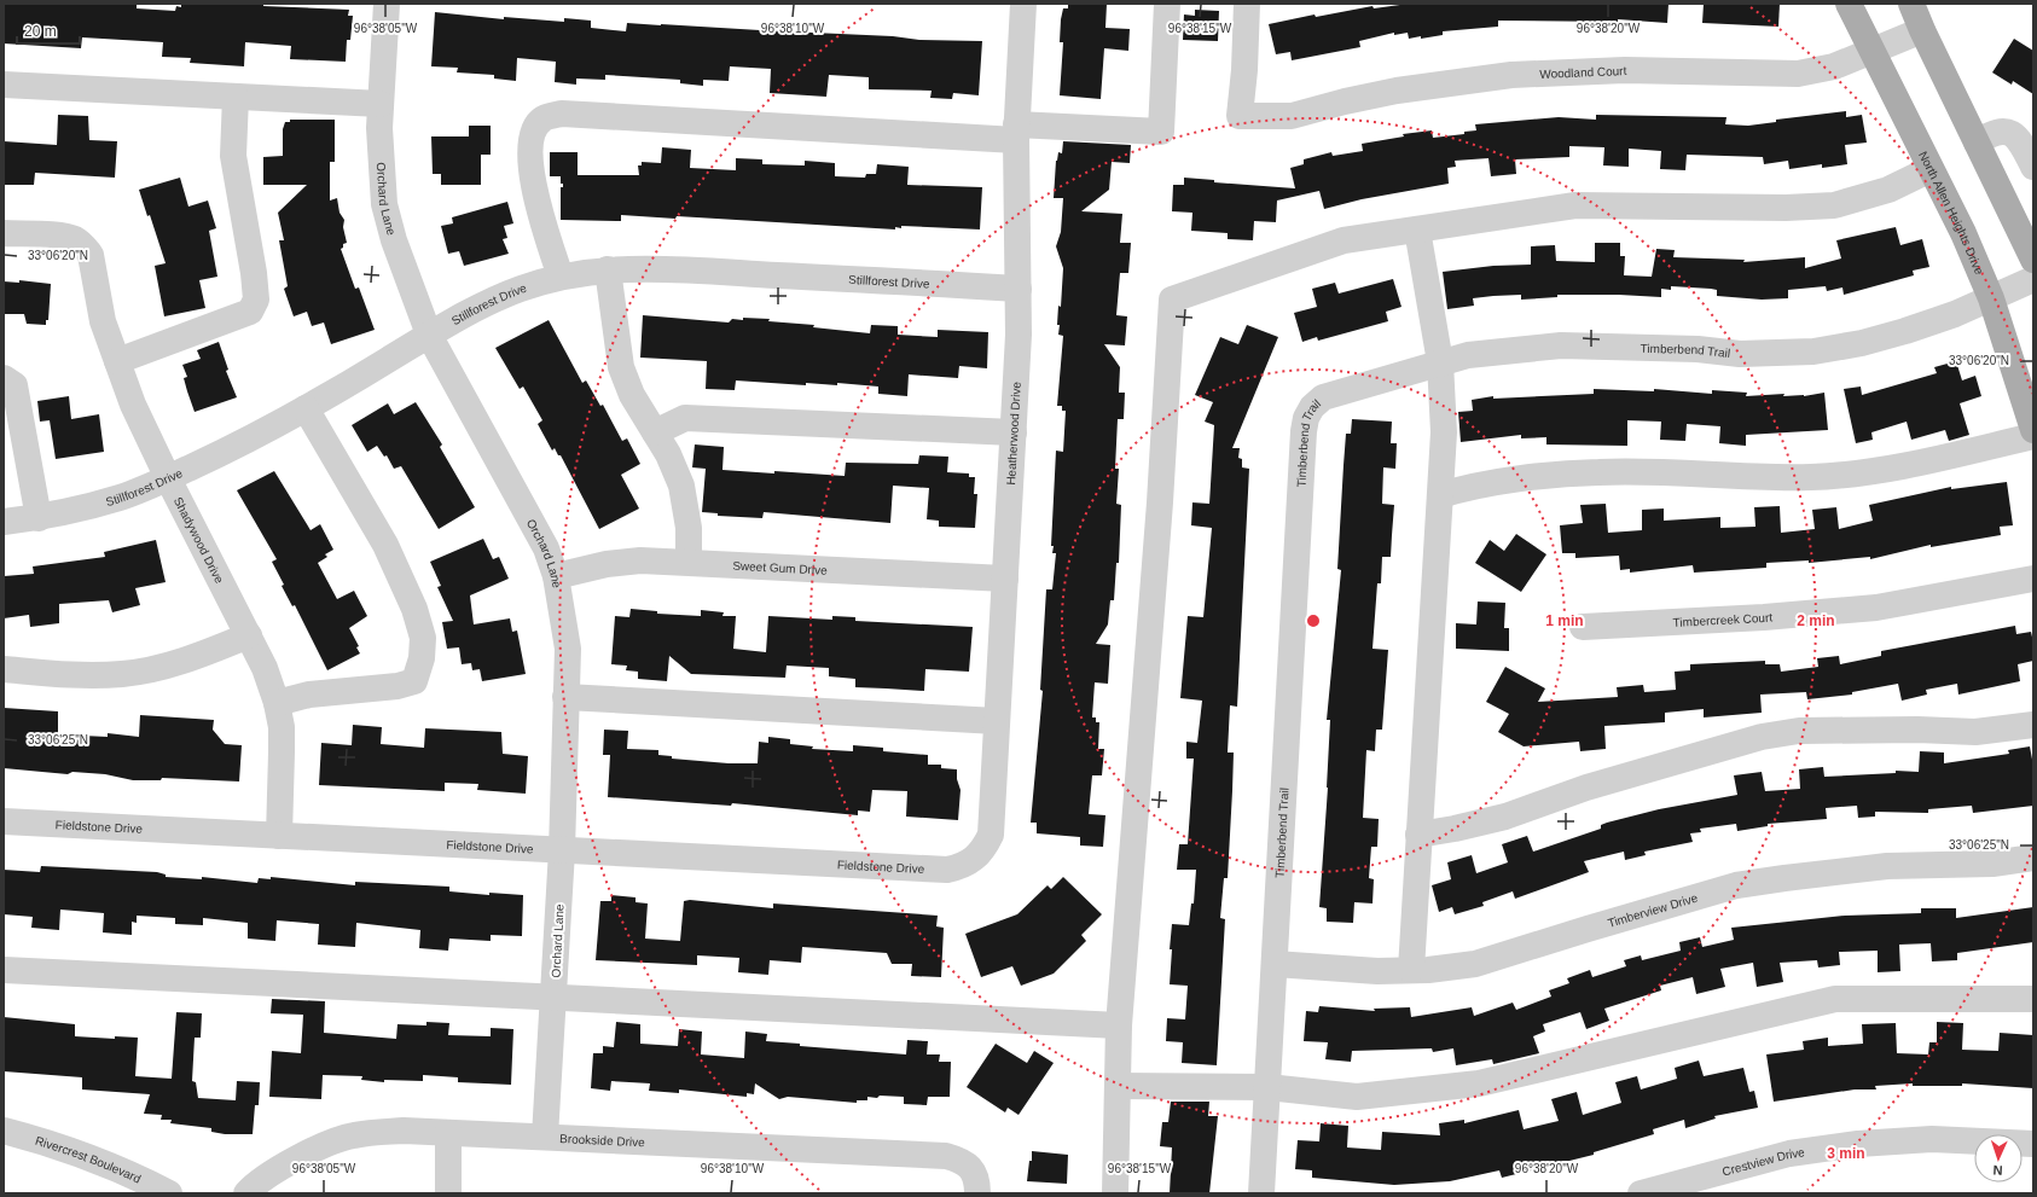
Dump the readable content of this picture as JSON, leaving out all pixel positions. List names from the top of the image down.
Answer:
{
  "streets": {
    "main road": ["North Allen Heights Drive"],
    "street": [
      "Woodland Court",
      "Orchard Lane",
      "Stillforest Drive",
      "Timberbend Trail",
      "Heatherwood Drive",
      "Shadywood Drive",
      "Sweet Gum Drive",
      "Timbercreek Court",
      "Fieldstone Drive",
      "Timberview Drive",
      "Brookside Drive",
      "Rivercrest Boulevard",
      "Crestview Drive"
    ]
  },
  "crossings": [
    ["Woodland Court", "North Allen Heights Drive"],
    ["Orchard Lane", "Stillforest Drive"],
    ["Orchard Lane", "Sweet Gum Drive"],
    ["Orchard Lane", "Fieldstone Drive"],
    ["Orchard Lane", "Brookside Drive"],
    ["North Allen Heights Drive", "Timberbend Trail"],
    ["Stillforest Drive", "Heatherwood Drive"],
    ["Stillforest Drive", "Shadywood Drive"],
    ["Timberbend Trail", "Timberview Drive"],
    ["Heatherwood Drive", "Sweet Gum Drive"],
    ["Heatherwood Drive", "Fieldstone Drive"],
    ["Shadywood Drive", "Fieldstone Drive"]
  ],
  "scale_bar": "20 m",
  "north": "bottom",
  "coordinates": [
    "96°38'05\"W",
    "96°38'10\"W",
    "96°38'15\"W",
    "96°38'20\"W",
    "33°06'20\"N",
    "33°06'25\"N"
  ],
  "rings": ["1 min", "2 min", "3 min"]
}
